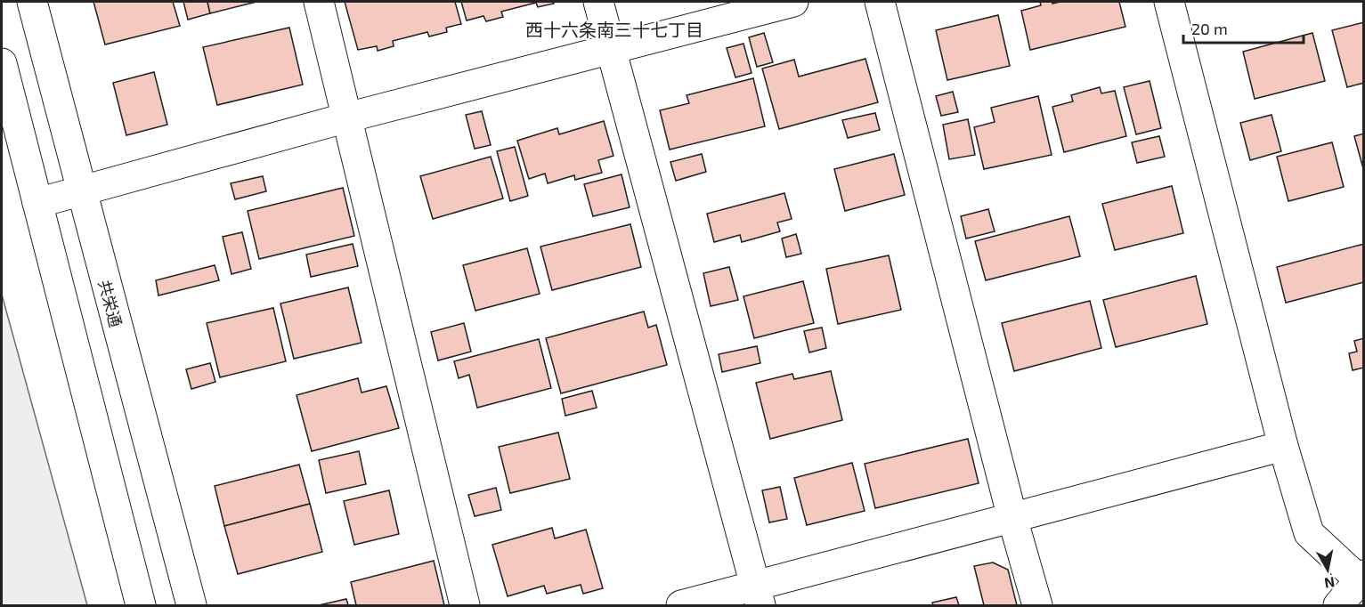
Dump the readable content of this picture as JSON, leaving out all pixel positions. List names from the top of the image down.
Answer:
{
  "streets": {
    "street": ["共栄通"]
  },
  "districts": ["西十六条南三十七丁目"],
  "scale_bar": "20 m",
  "north": "bottom"
}
